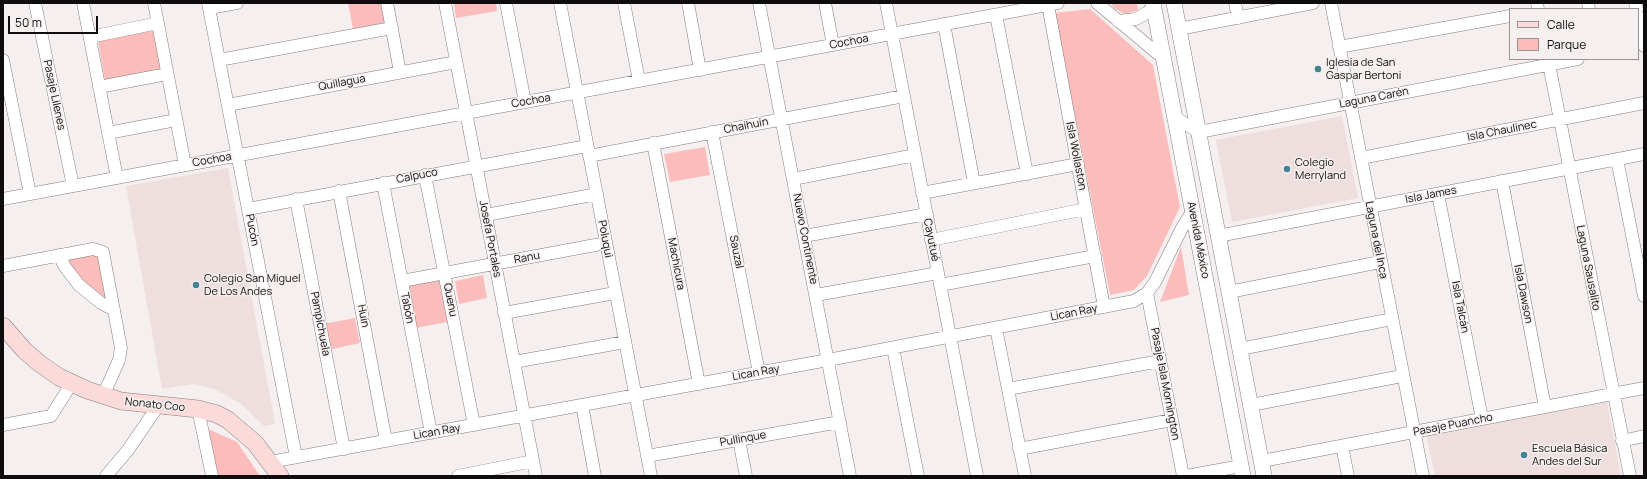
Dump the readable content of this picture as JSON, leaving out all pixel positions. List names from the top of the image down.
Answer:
{
  "streets": {
    "main road": ["Nonato Coo"],
    "street": [
      "Cochoa",
      "Quillagua",
      "Pasaje Lilenes",
      "Laguna Carén",
      "Chaihuín",
      "Isla Chaulinec",
      "Isla Wollaston",
      "Calpuco",
      "Isla James",
      "Pucón",
      "Josefa Portales",
      "Poluqui",
      "Nuevo Continente",
      "Cayutué",
      "Avenida México",
      "Laguna del Inca",
      "Sauzal",
      "Ranu",
      "Machicura",
      "Laguna Sausalito",
      "Isla Dawson",
      "Quenu",
      "Isla Talcán",
      "Tabón",
      "Lican Ray",
      "Huin",
      "Pampichuela",
      "Pasaje Isla Mornington",
      "Pasaje Puancho",
      "Pullinque"
    ]
  },
  "crossings": [
    ["Cochoa", "Pasaje Lilenes"],
    ["Cochoa", "Isla Wollaston"],
    ["Cochoa", "Pucón"],
    ["Cochoa", "Josefa Portales"],
    ["Cochoa", "Poluqui"],
    ["Cochoa", "Nuevo Continente"],
    ["Cochoa", "Cayutué"],
    ["Quillagua", "Pucón"],
    ["Quillagua", "Josefa Portales"],
    ["Laguna Carén", "Avenida México"],
    ["Laguna Carén", "Laguna del Inca"],
    ["Laguna Carén", "Laguna Sausalito"],
    ["Chaihuín", "Calpuco"],
    ["Chaihuín", "Poluqui"],
    ["Chaihuín", "Nuevo Continente"],
    ["Chaihuín", "Cayutué"],
    ["Chaihuín", "Sauzal"],
    ["Chaihuín", "Machicura"],
    ["Isla Chaulinec", "Laguna del Inca"],
    ["Isla Chaulinec", "Laguna Sausalito"],
    ["Isla Wollaston", "Lican Ray"],
    ["Calpuco", "Pucón"],
    ["Calpuco", "Josefa Portales"],
    ["Calpuco", "Poluqui"],
    ["Calpuco", "Quenu"],
    ["Calpuco", "Tabón"],
    ["Calpuco", "Huin"],
    ["Calpuco", "Pampichuela"],
    ["Isla James", "Avenida México"],
    ["Isla James", "Laguna del Inca"],
    ["Isla James", "Laguna Sausalito"],
    ["Isla James", "Isla Dawson"],
    ["Isla James", "Isla Talcán"],
    ["Pucón", "Lican Ray"],
    ["Josefa Portales", "Ranu"],
    ["Josefa Portales", "Lican Ray"],
    ["Poluqui", "Ranu"],
    ["Poluqui", "Lican Ray"],
    ["Poluqui", "Pullinque"],
    ["Nuevo Continente", "Lican Ray"],
    ["Nuevo Continente", "Pullinque"],
    ["Cayutué", "Lican Ray"],
    ["Avenida México", "Lican Ray"],
    ["Avenida México", "Pasaje Puancho"],
    ["Laguna del Inca", "Pasaje Puancho"],
    ["Sauzal", "Lican Ray"],
    ["Ranu", "Quenu"],
    ["Ranu", "Tabón"],
    ["Machicura", "Lican Ray"],
    ["Laguna Sausalito", "Pasaje Puancho"],
    ["Isla Dawson", "Pasaje Puancho"],
    ["Quenu", "Lican Ray"],
    ["Isla Talcán", "Pasaje Puancho"],
    ["Tabón", "Lican Ray"],
    ["Lican Ray", "Huin"],
    ["Lican Ray", "Pampichuela"],
    ["Lican Ray", "Pasaje Isla Mornington"],
    ["Lican Ray", "Nonato Coo"]
  ],
  "places": [
    "Iglesia de San Gaspar Bertoni",
    "Colegio Merryland",
    "Colegio San Miguel De Los Andes",
    "Escuela Básica Andes del Sur"
  ],
  "legend": ["Calle", "Parque"],
  "scale_bar": "50 m"
}
